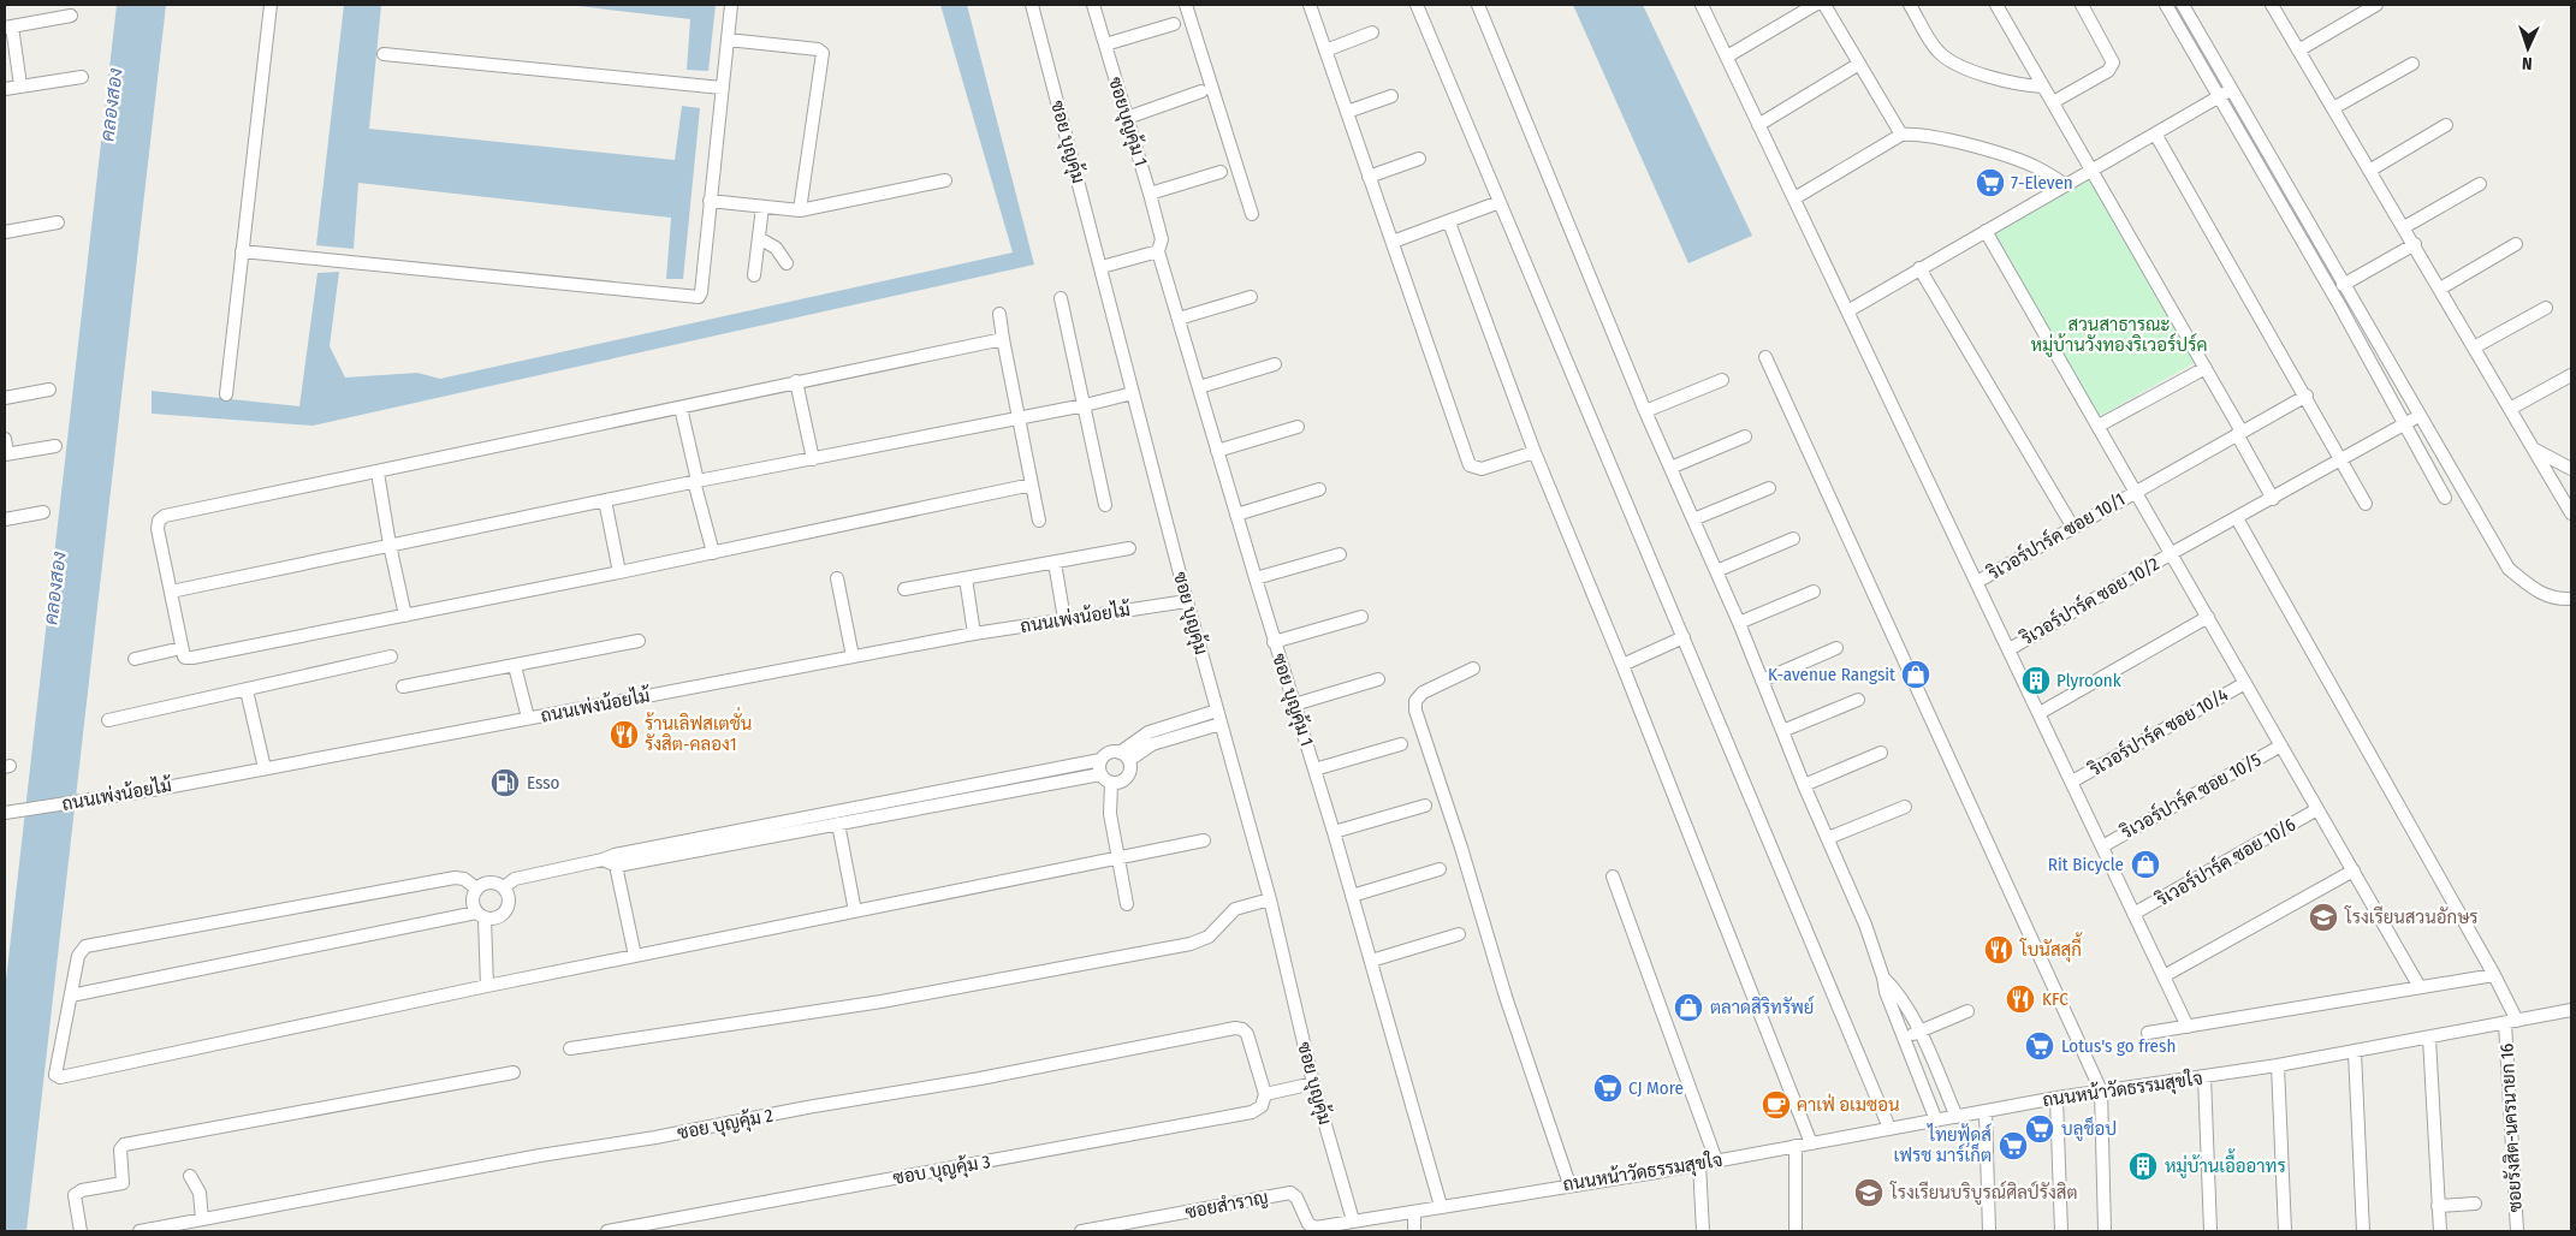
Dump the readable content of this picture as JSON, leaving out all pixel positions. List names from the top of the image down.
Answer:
{
  "streets": {
    "street": [
      "ซอยบุญคุ้ม 1",
      "ซอย บุญคุ้ม",
      "ริเวอร์ปาร์ค ซอย 10/1",
      "ริเวอร์ปาร์ค ซอย 10/2",
      "ถนนเพ่งน้อยไม้",
      "ซอย บุญคุ้ม 1",
      "ริเวอร์ปาร์ค ซอย 10/4",
      "ริเวอร์ปาร์ค ซอย 10/5",
      "ริเวอร์ปาร์ค ซอย 10/6",
      "ถนนหน้าวัดธรรมสุขใจ",
      "ซอย บุญคุ้ม 2",
      "ซอยรังสิต-นครนายก 16",
      "ซอบ บุญคุ้ม 3",
      "ซอยสำราญ"
    ]
  },
  "crossings": [
    ["ซอยบุญคุ้ม 1", "ซอย บุญคุ้ม 1"],
    ["ซอย บุญคุ้ม", "ถนนเพ่งน้อยไม้"],
    ["ซอย บุญคุ้ม", "ถนนหน้าวัดธรรมสุขใจ"],
    ["ซอย บุญคุ้ม", "ซอยสำราญ"],
    ["ซอย บุญคุ้ม 1", "ถนนหน้าวัดธรรมสุขใจ"],
    ["ถนนหน้าวัดธรรมสุขใจ", "ซอยรังสิต-นครนายก 16"],
    ["ถนนหน้าวัดธรรมสุขใจ", "ซอยสำราญ"],
    ["ซอย บุญคุ้ม 2", "ซอบ บุญคุ้ม 3"]
  ],
  "water": ["คลองสอง"],
  "parks": ["สวนสาธารณะ หมู่บ้านวังทองริเวอร์ปร์ค"],
  "places": {
    "supermarket": [
      "7-Eleven",
      "Lotus's go fresh",
      "CJ More",
      "บลูช็อป",
      "ไทยฟู้ดส์ เฟรช มาร์เก็ต"
    ],
    "shop": ["K-avenue Rangsit", "Rit Bicycle", "ตลาดสิริทรัพย์"],
    "building": ["Plyroonk", "หมู่บ้านเอื้ออาทร"],
    "restaurant": ["ร้านเลิฟสเตชั่น รังสิต-คลอง1", "โบนัสสุกี้", "KFC"],
    "fuel station": ["Esso"],
    "school or university": ["โรงเรียนสวนอักษร", "โรงเรียนบริบูรณ์ศิลป์รังสิต"],
    "cafe": ["คาเฟ่ อเมซอน"]
  },
  "north": "bottom"
}
